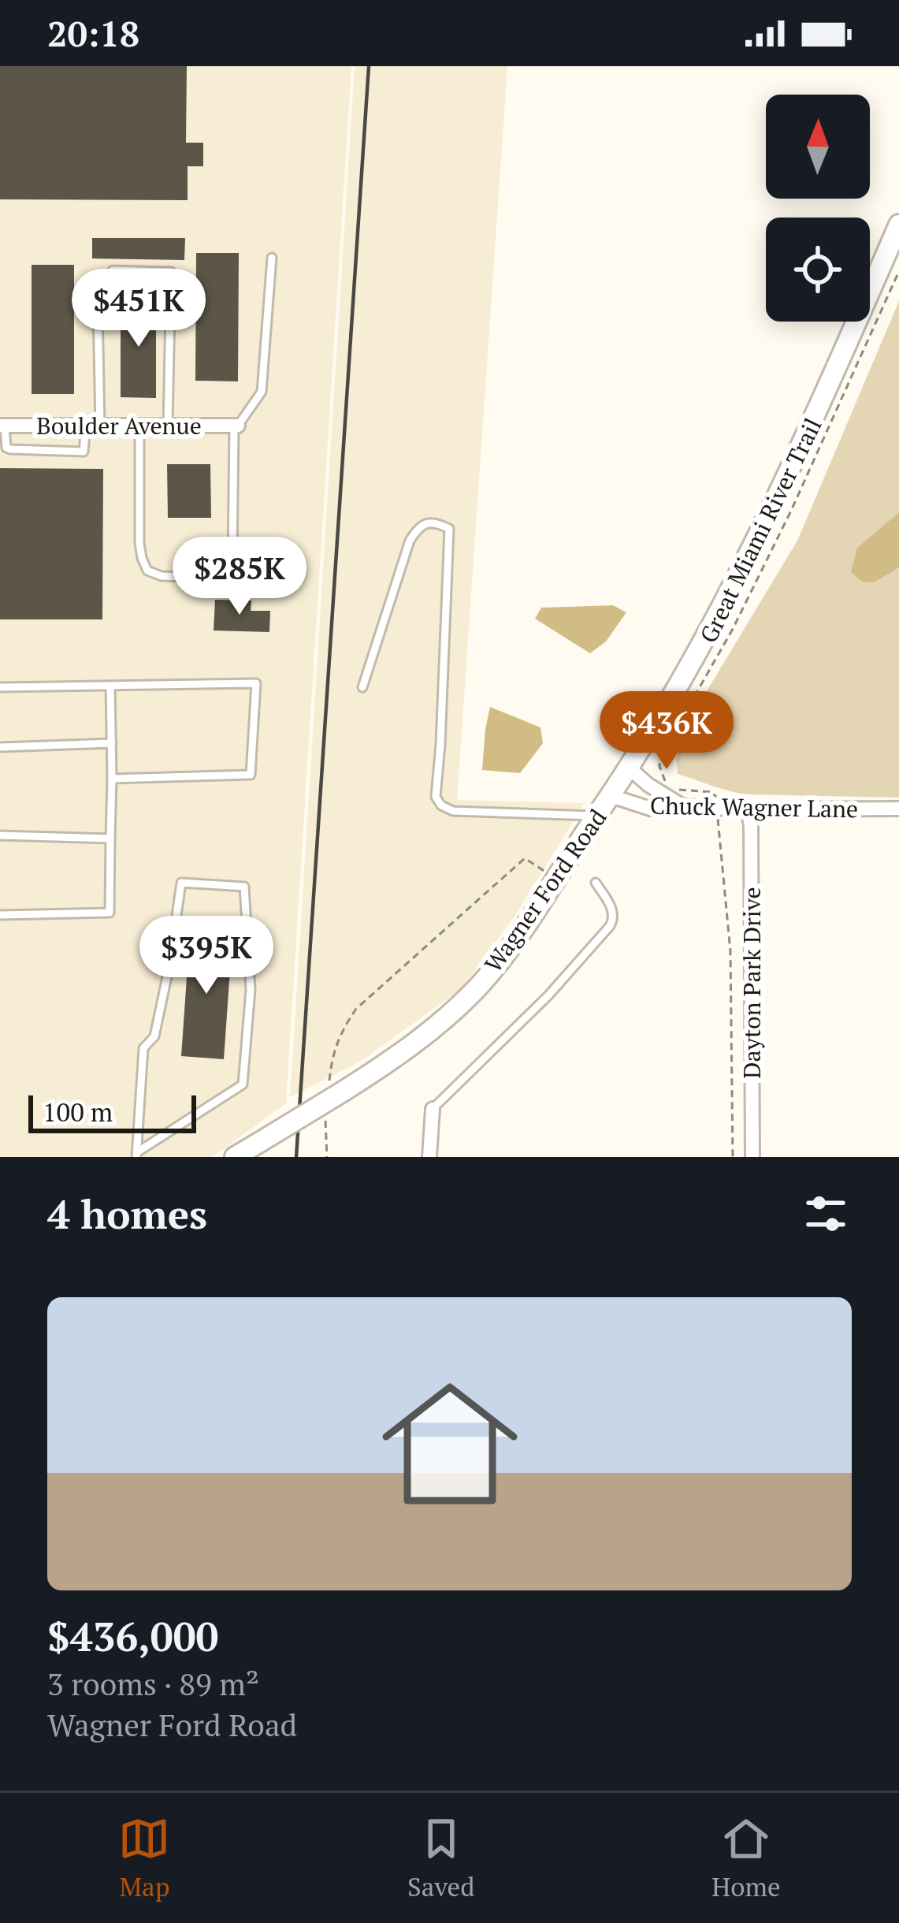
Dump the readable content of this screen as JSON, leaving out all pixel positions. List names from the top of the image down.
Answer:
{
  "streets": {
    "main road": ["Wagner Ford Road"],
    "street": ["Boulder Avenue", "Chuck Wagner Lane", "Dayton Park Drive"],
    "path": ["Great Miami River Trail"]
  },
  "crossings": [
    ["Chuck Wagner Lane", "Wagner Ford Road"],
    ["Chuck Wagner Lane", "Dayton Park Drive"]
  ],
  "scale_bar": "100 m",
  "north": "top",
  "page": {
    "status": "20:18",
    "price": [
      "$451K",
      "$285K",
      "$436K",
      "$395K"
    ],
    "scale": "100 m",
    "heading": "4 homes",
    "list": [
      {
        "name": "$436,000",
        "note": "3 rooms · 89 m² · Wagner Ford Road"
      }
    ],
    "tabs": ["Map", "Saved", "Home"]
  }
}
